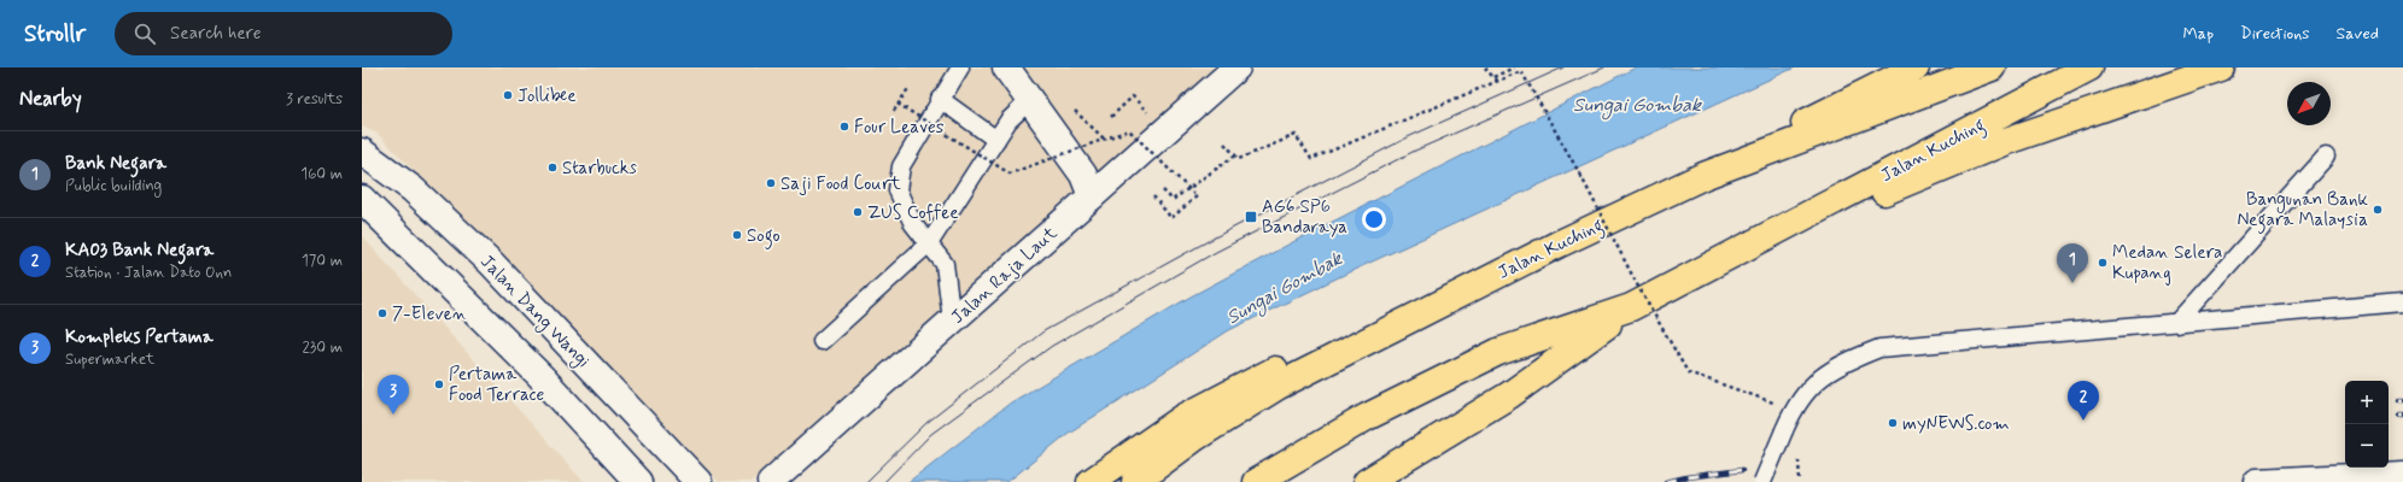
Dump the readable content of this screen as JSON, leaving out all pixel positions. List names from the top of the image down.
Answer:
{
  "streets": {
    "highway": ["Jalan Kuching"],
    "street": ["Jalan Raja Laut", "Jalan Dang Wangi"]
  },
  "water": ["Sungai Gombak"],
  "places": {
    "other": [
      "Jollibee",
      "Four Leaves",
      "Starbucks",
      "Saji Food Court",
      "Bangunan Bank Negara Malaysia",
      "ZUS Coffee",
      "Sogo",
      "Medan Selera Kupang",
      "7-Eleven",
      "Pertama Food Terrace",
      "myNEWS.com"
    ],
    "transit": ["AG6 SP6 Bandaraya"]
  },
  "north": "bottom left",
  "page": {
    "header": "Strollr",
    "search": "Search here",
    "nav": ["Map", "Directions", "Saved"],
    "heading": ["Nearby", "3 results"],
    "list": [
      {
        "mark": "1",
        "name": "Bank Negara",
        "note": "Public building",
        "value": "160 m"
      },
      {
        "mark": "2",
        "name": "KA03 Bank Negara",
        "note": "Station · Jalan Dato Onn",
        "value": "170 m"
      },
      {
        "mark": "3",
        "name": "Kompleks Pertama",
        "note": "Supermarket",
        "value": "230 m"
      }
    ],
    "pins": ["1", "3", "2"],
    "map_buttons": ["+", "−"]
  }
}
